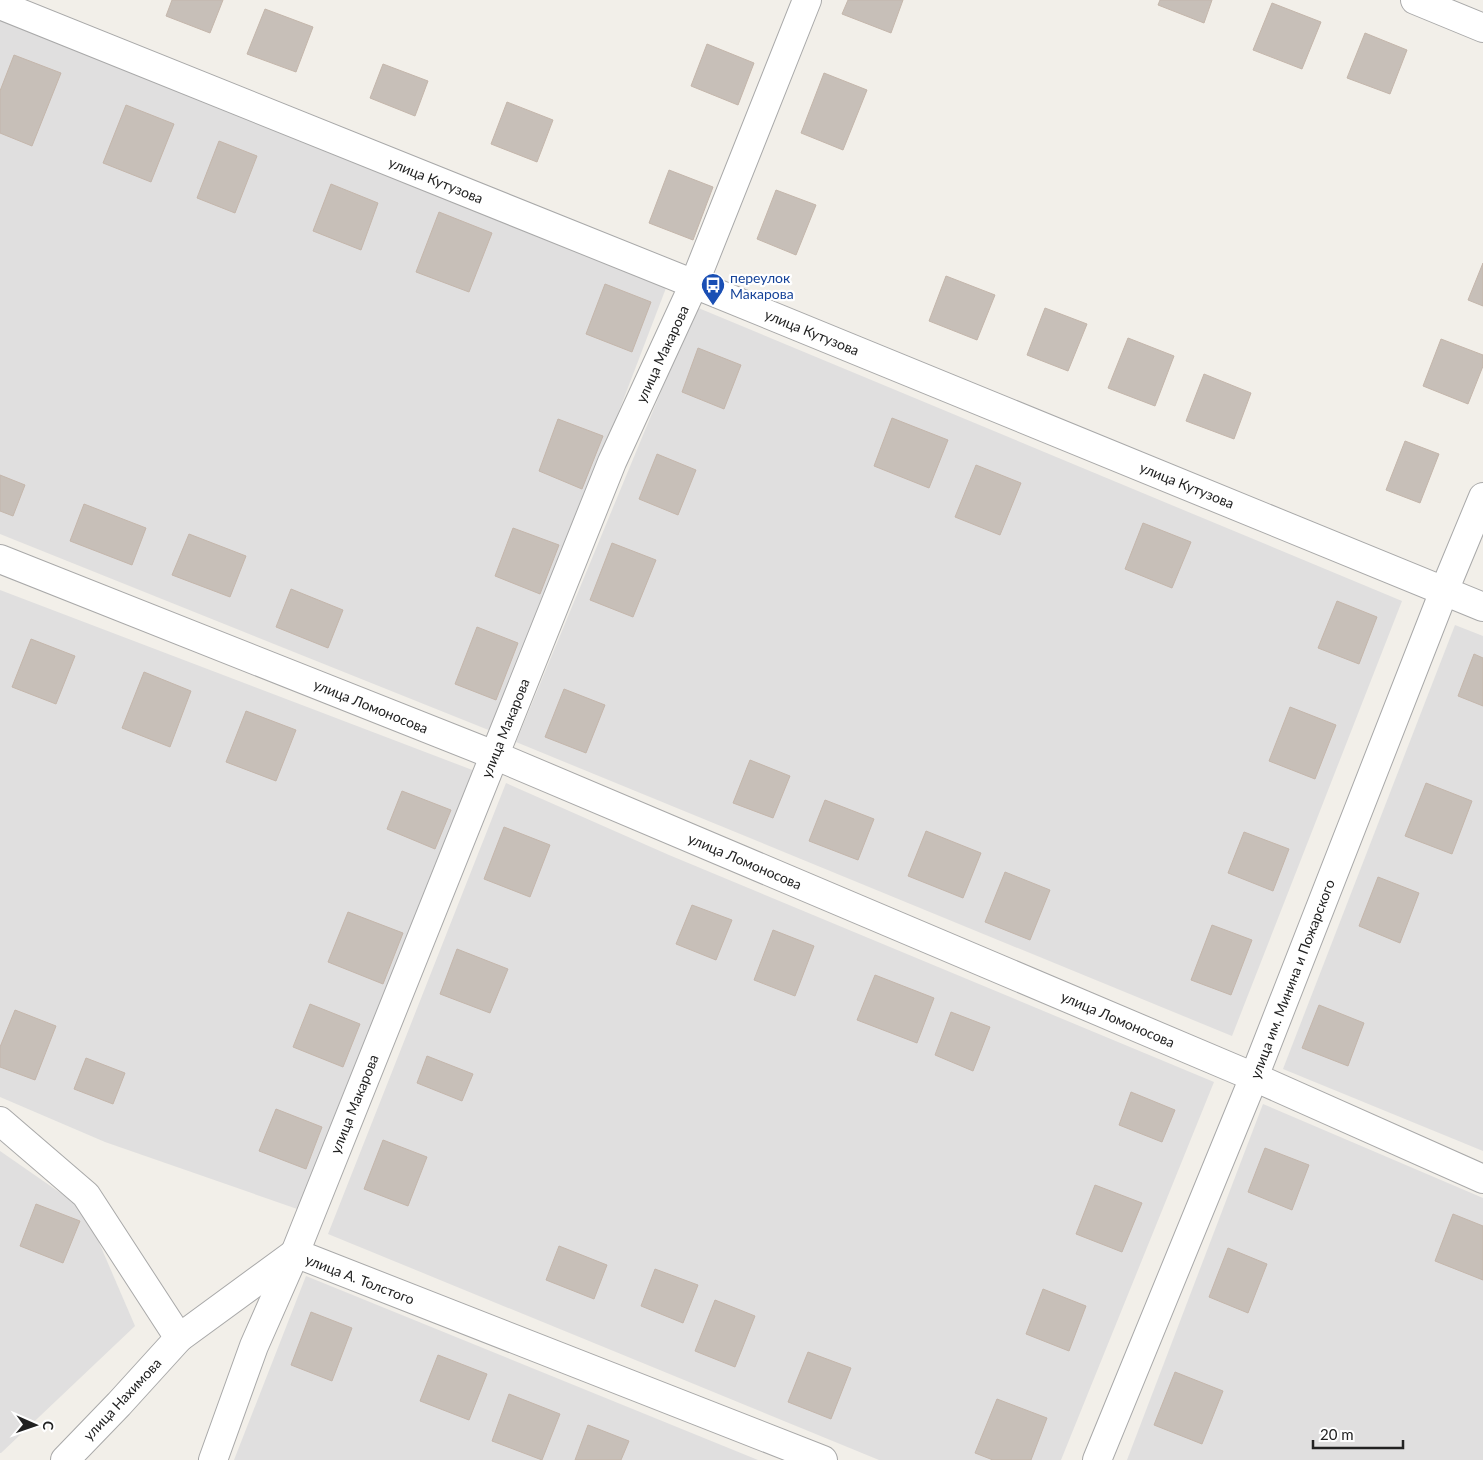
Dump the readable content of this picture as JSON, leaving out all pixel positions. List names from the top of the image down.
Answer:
{
  "streets": {
    "street": [
      "улица Кутузова",
      "улица Макарова",
      "улица Ломоносова",
      "улица им. Минина и Пожарского",
      "улица А. Толстого",
      "улица Нахимова"
    ]
  },
  "crossings": [
    ["улица Кутузова", "улица Макарова"],
    ["улица Кутузова", "улица им. Минина и Пожарского"],
    ["улица Макарова", "улица Ломоносова"],
    ["улица Макарова", "улица А. Толстого"],
    ["улица Ломоносова", "улица им. Минина и Пожарского"],
    ["улица А. Толстого", "улица Нахимова"]
  ],
  "places": {
    "bus stop": ["переулок Макарова"]
  },
  "scale_bar": "20 m",
  "north": "right"
}
